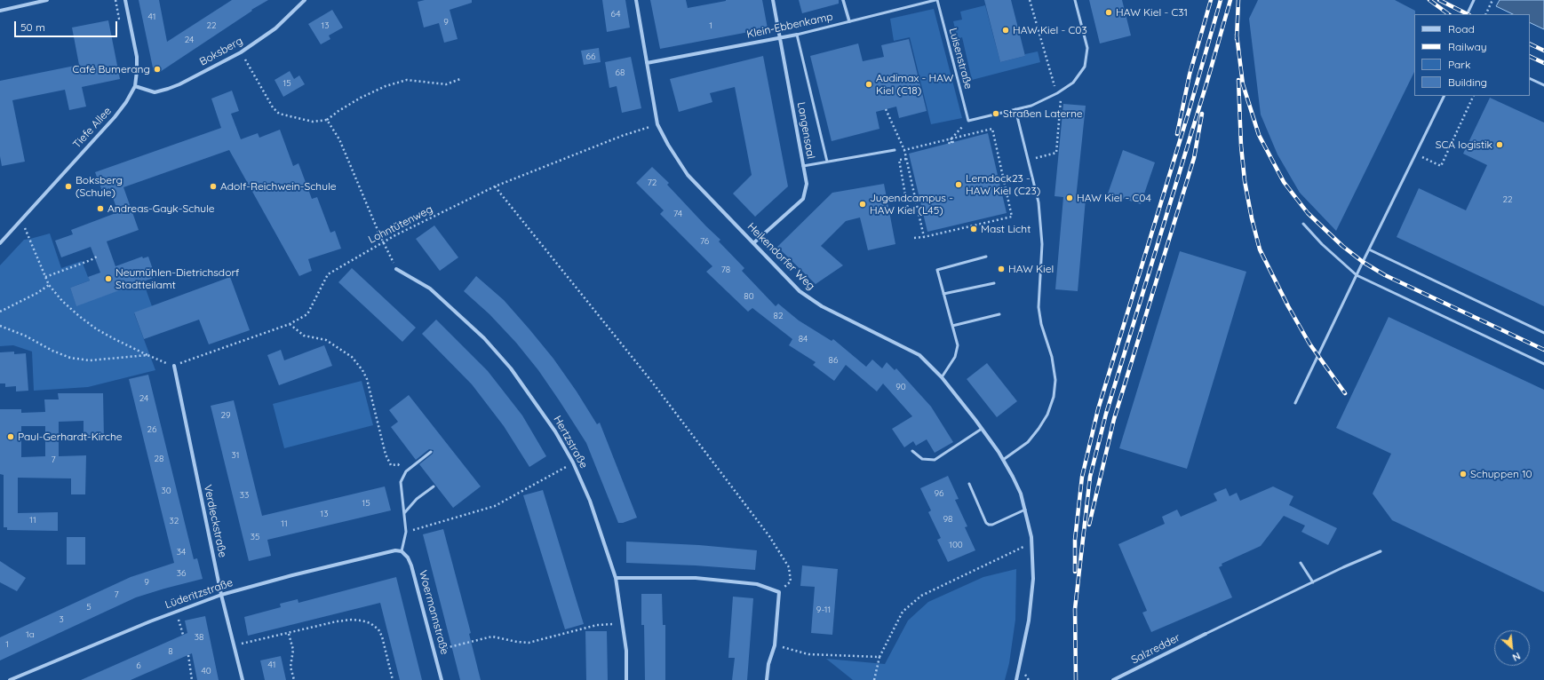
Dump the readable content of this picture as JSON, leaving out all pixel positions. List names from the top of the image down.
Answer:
{
  "streets": {
    "street": [
      "Klein-Ebbenkamp",
      "Boksberg",
      "Tiefe Allee",
      "Langensaal",
      "Heikendorfer Weg",
      "Hertzstraße",
      "Verdieckstraße",
      "Lüderitzstraße",
      "Woermannstraße",
      "Salzredder"
    ],
    "lane": ["Luisenstraße"],
    "path": ["Lohntütenweg"]
  },
  "crossings": [
    ["Klein-Ebbenkamp", "Luisenstraße"],
    ["Klein-Ebbenkamp", "Langensaal"],
    ["Klein-Ebbenkamp", "Heikendorfer Weg"],
    ["Boksberg", "Tiefe Allee"],
    ["Langensaal", "Heikendorfer Weg"],
    ["Lohntütenweg", "Heikendorfer Weg"],
    ["Lohntütenweg", "Verdieckstraße"],
    ["Verdieckstraße", "Lüderitzstraße"],
    ["Lüderitzstraße", "Woermannstraße"]
  ],
  "places": [
    "HAW Kiel - C31",
    "HAW Kiel - C03",
    "Café Bumerang",
    "Audimax - HAW Kiel (C18)",
    "Straßen Laterne",
    "SCA logistik",
    "Lerndock23 - HAW Kiel (C23)",
    "Boksberg (Schule)",
    "Adolf-Reichwein-Schule",
    "HAW Kiel - C04",
    "Jugendcampus - HAW Kiel (L45)",
    "Andreas-Gayk-Schule",
    "Mast Licht",
    "HAW Kiel",
    "Neumühlen-Dietrichsdorf Stadtteilamt",
    "Paul-Gerhardt-Kirche",
    "Schuppen 10"
  ],
  "house_numbers": [
    "64",
    "41",
    "9",
    "22",
    "13",
    "1",
    "24",
    "66",
    "68",
    "15",
    "72",
    "22",
    "74",
    "76",
    "78",
    "80",
    "82",
    "84",
    "86",
    "90",
    "24",
    "29",
    "26",
    "31",
    "28",
    "7",
    "30",
    "96",
    "33",
    "15",
    "13",
    "98",
    "11",
    "32",
    "11",
    "35",
    "100",
    "34",
    "36",
    "9",
    "7",
    "5",
    "9-11",
    "3",
    "1a",
    "38",
    "1",
    "8",
    "41",
    "6",
    "40"
  ],
  "legend": [
    "Road",
    "Railway",
    "Park",
    "Building"
  ],
  "scale_bar": "50 m",
  "north": "bottom right"
}
